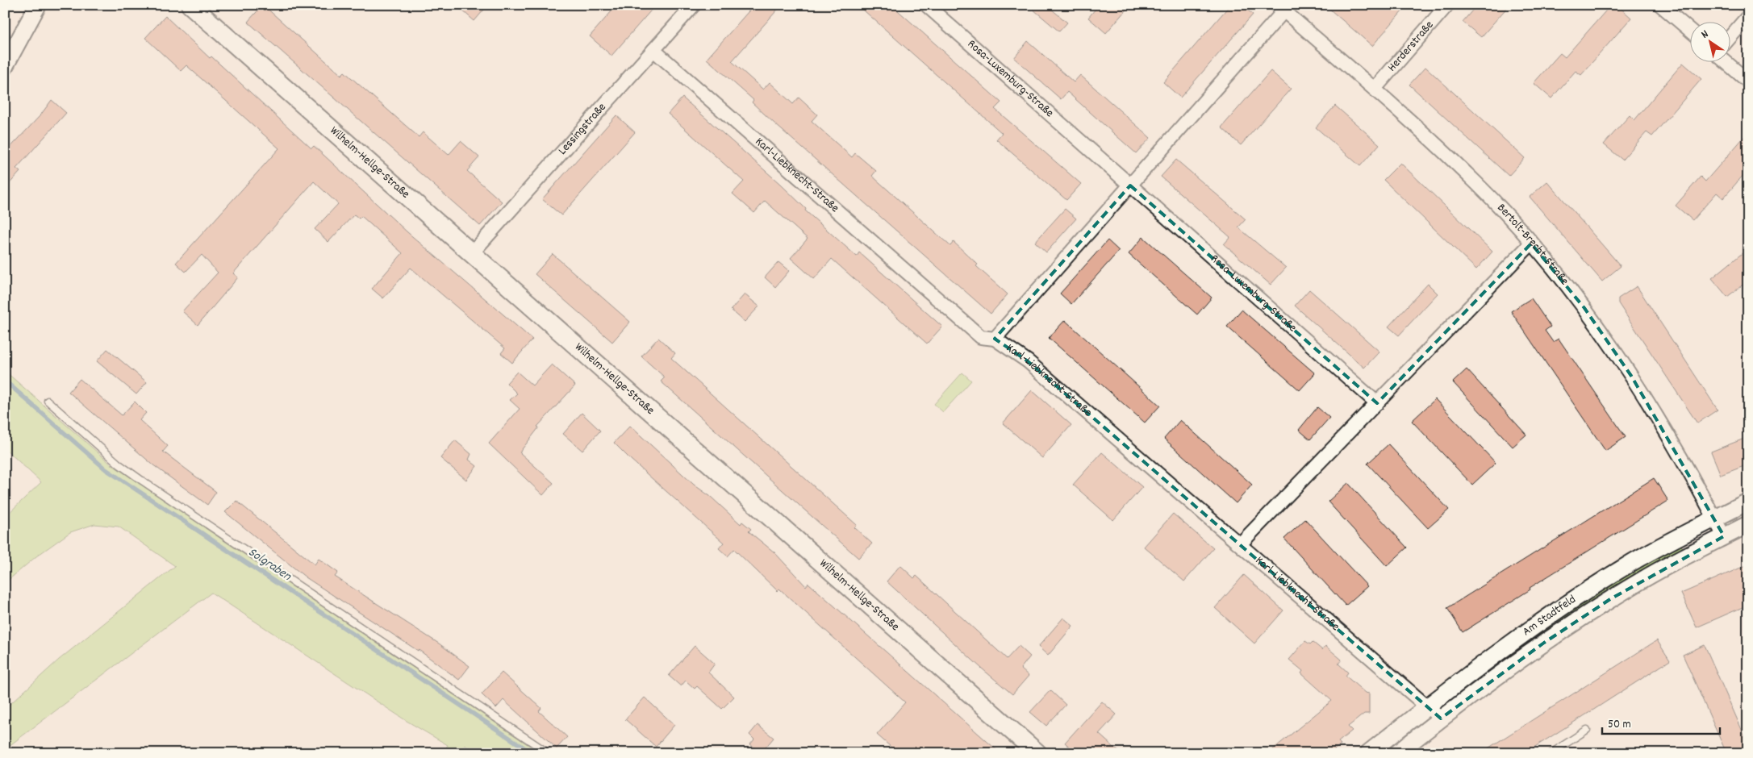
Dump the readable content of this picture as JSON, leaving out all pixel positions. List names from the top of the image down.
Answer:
{
  "streets": {
    "main road": ["Wilhelm-Hellge-Straße"],
    "street": [
      "Herderstraße",
      "Rosa-Luxemburg-Straße",
      "Lessingstraße",
      "Karl-Liebknecht-Straße",
      "Bertolt-Brecht-Straße",
      "Am Stadtfeld"
    ]
  },
  "crossings": [
    ["Herderstraße", "Bertolt-Brecht-Straße"],
    ["Lessingstraße", "Wilhelm-Hellge-Straße"],
    ["Lessingstraße", "Karl-Liebknecht-Straße"],
    ["Karl-Liebknecht-Straße", "Am Stadtfeld"],
    ["Bertolt-Brecht-Straße", "Am Stadtfeld"]
  ],
  "water": ["Solgraben"],
  "scale_bar": "50 m",
  "north": "top left"
}
